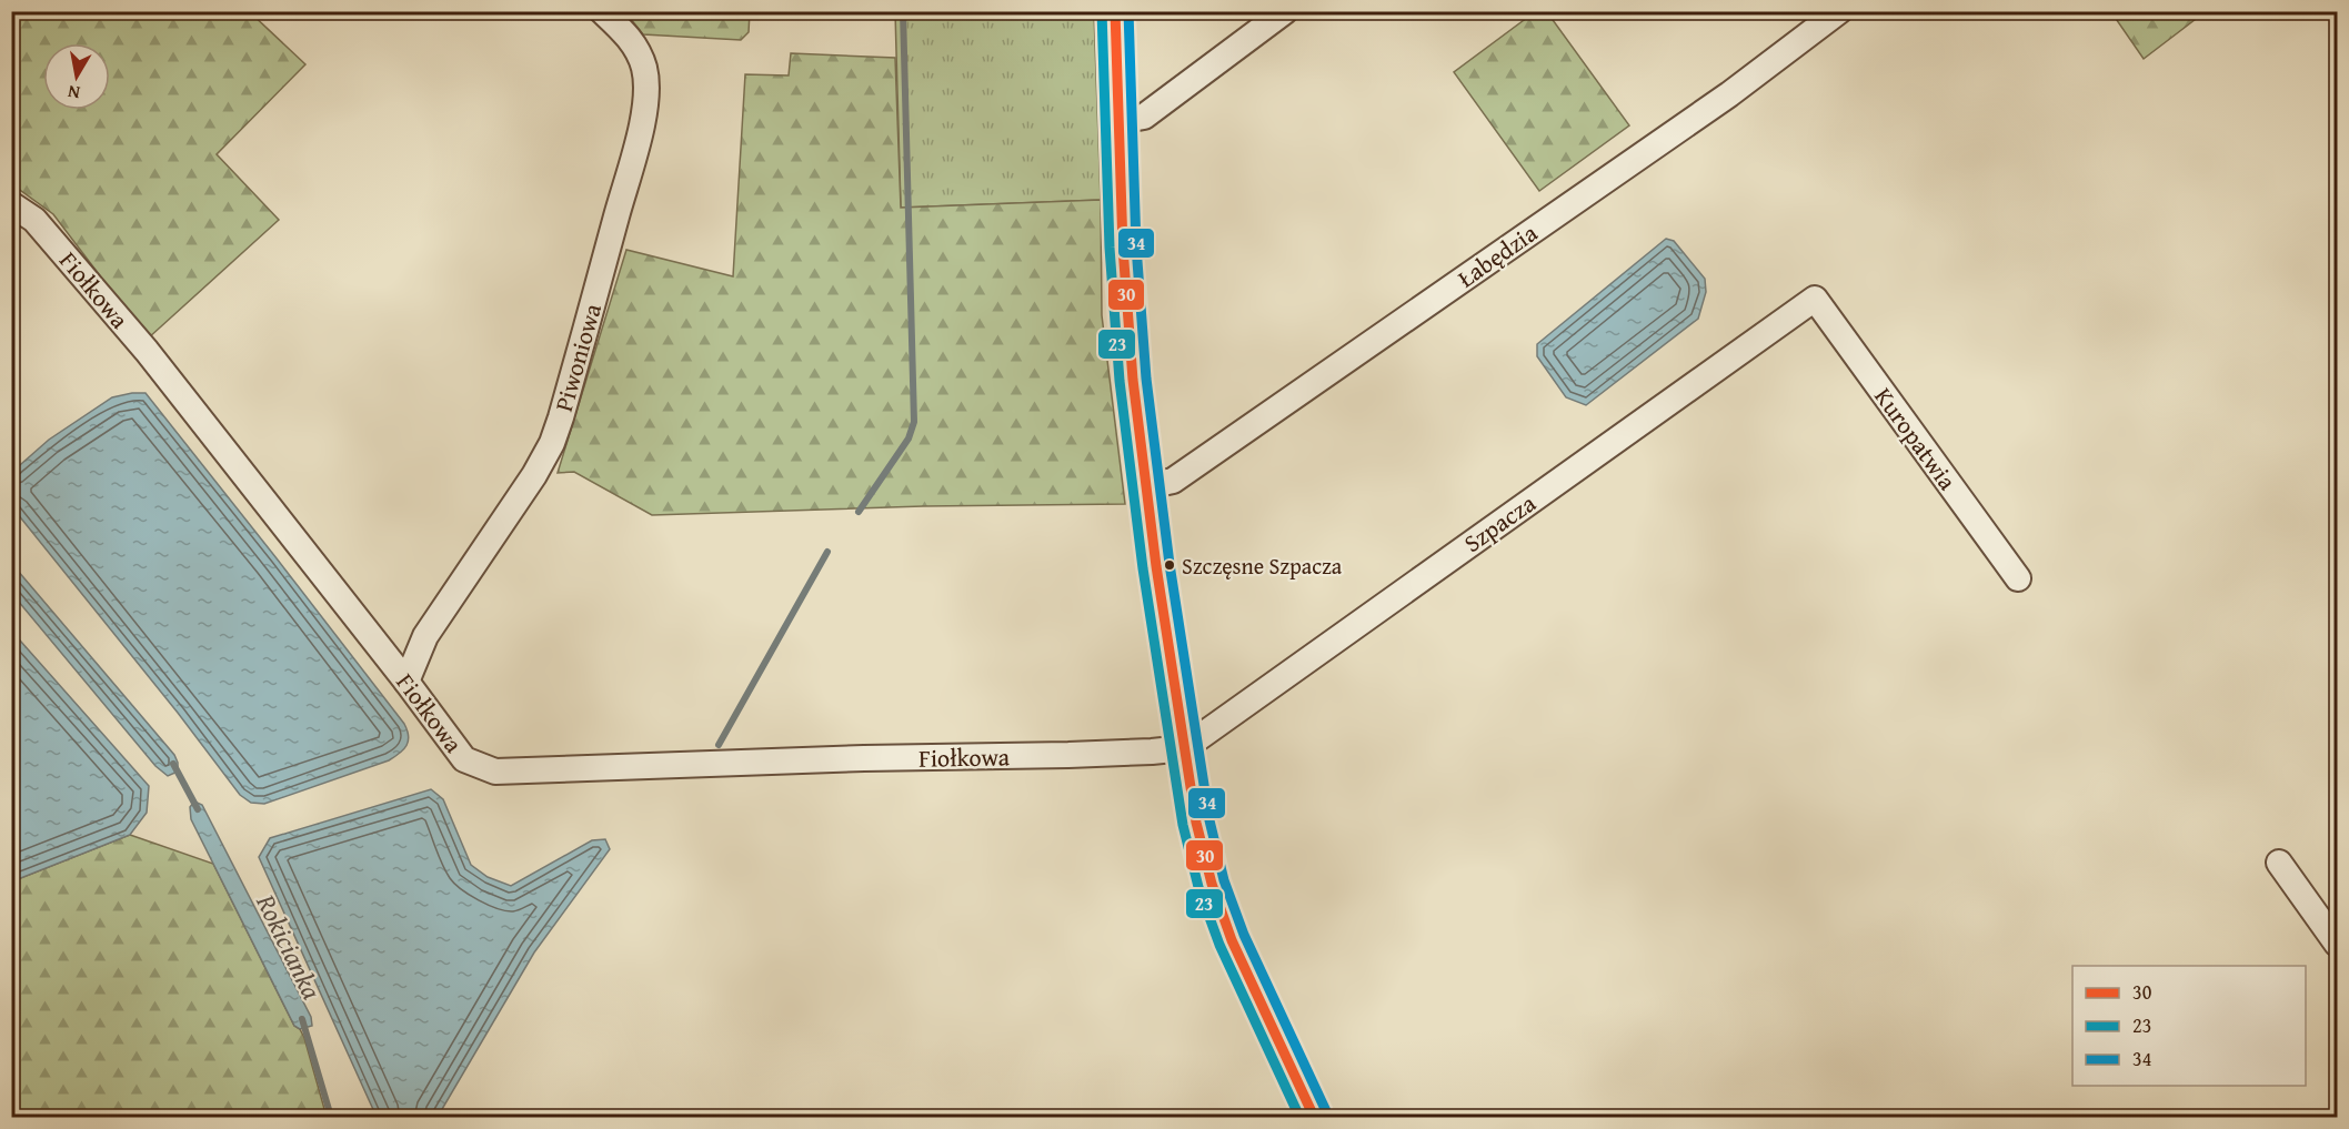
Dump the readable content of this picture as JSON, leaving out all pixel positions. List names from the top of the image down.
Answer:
{
  "streets": {
    "street": [
      "Łabędzia",
      "Fiołkowa",
      "Piwoniowa",
      "Kuropatwia",
      "Szpacza"
    ]
  },
  "crossings": [
    ["Fiołkowa", "Piwoniowa"],
    ["Fiołkowa", "Szpacza"],
    ["Kuropatwia", "Szpacza"]
  ],
  "water": ["Rokicianka"],
  "places": ["Szczęsne Szpacza"],
  "lines": ["transit line 30", "transit line 23", "transit line 34"],
  "legend": ["30", "23", "34"],
  "north": "bottom"
}
